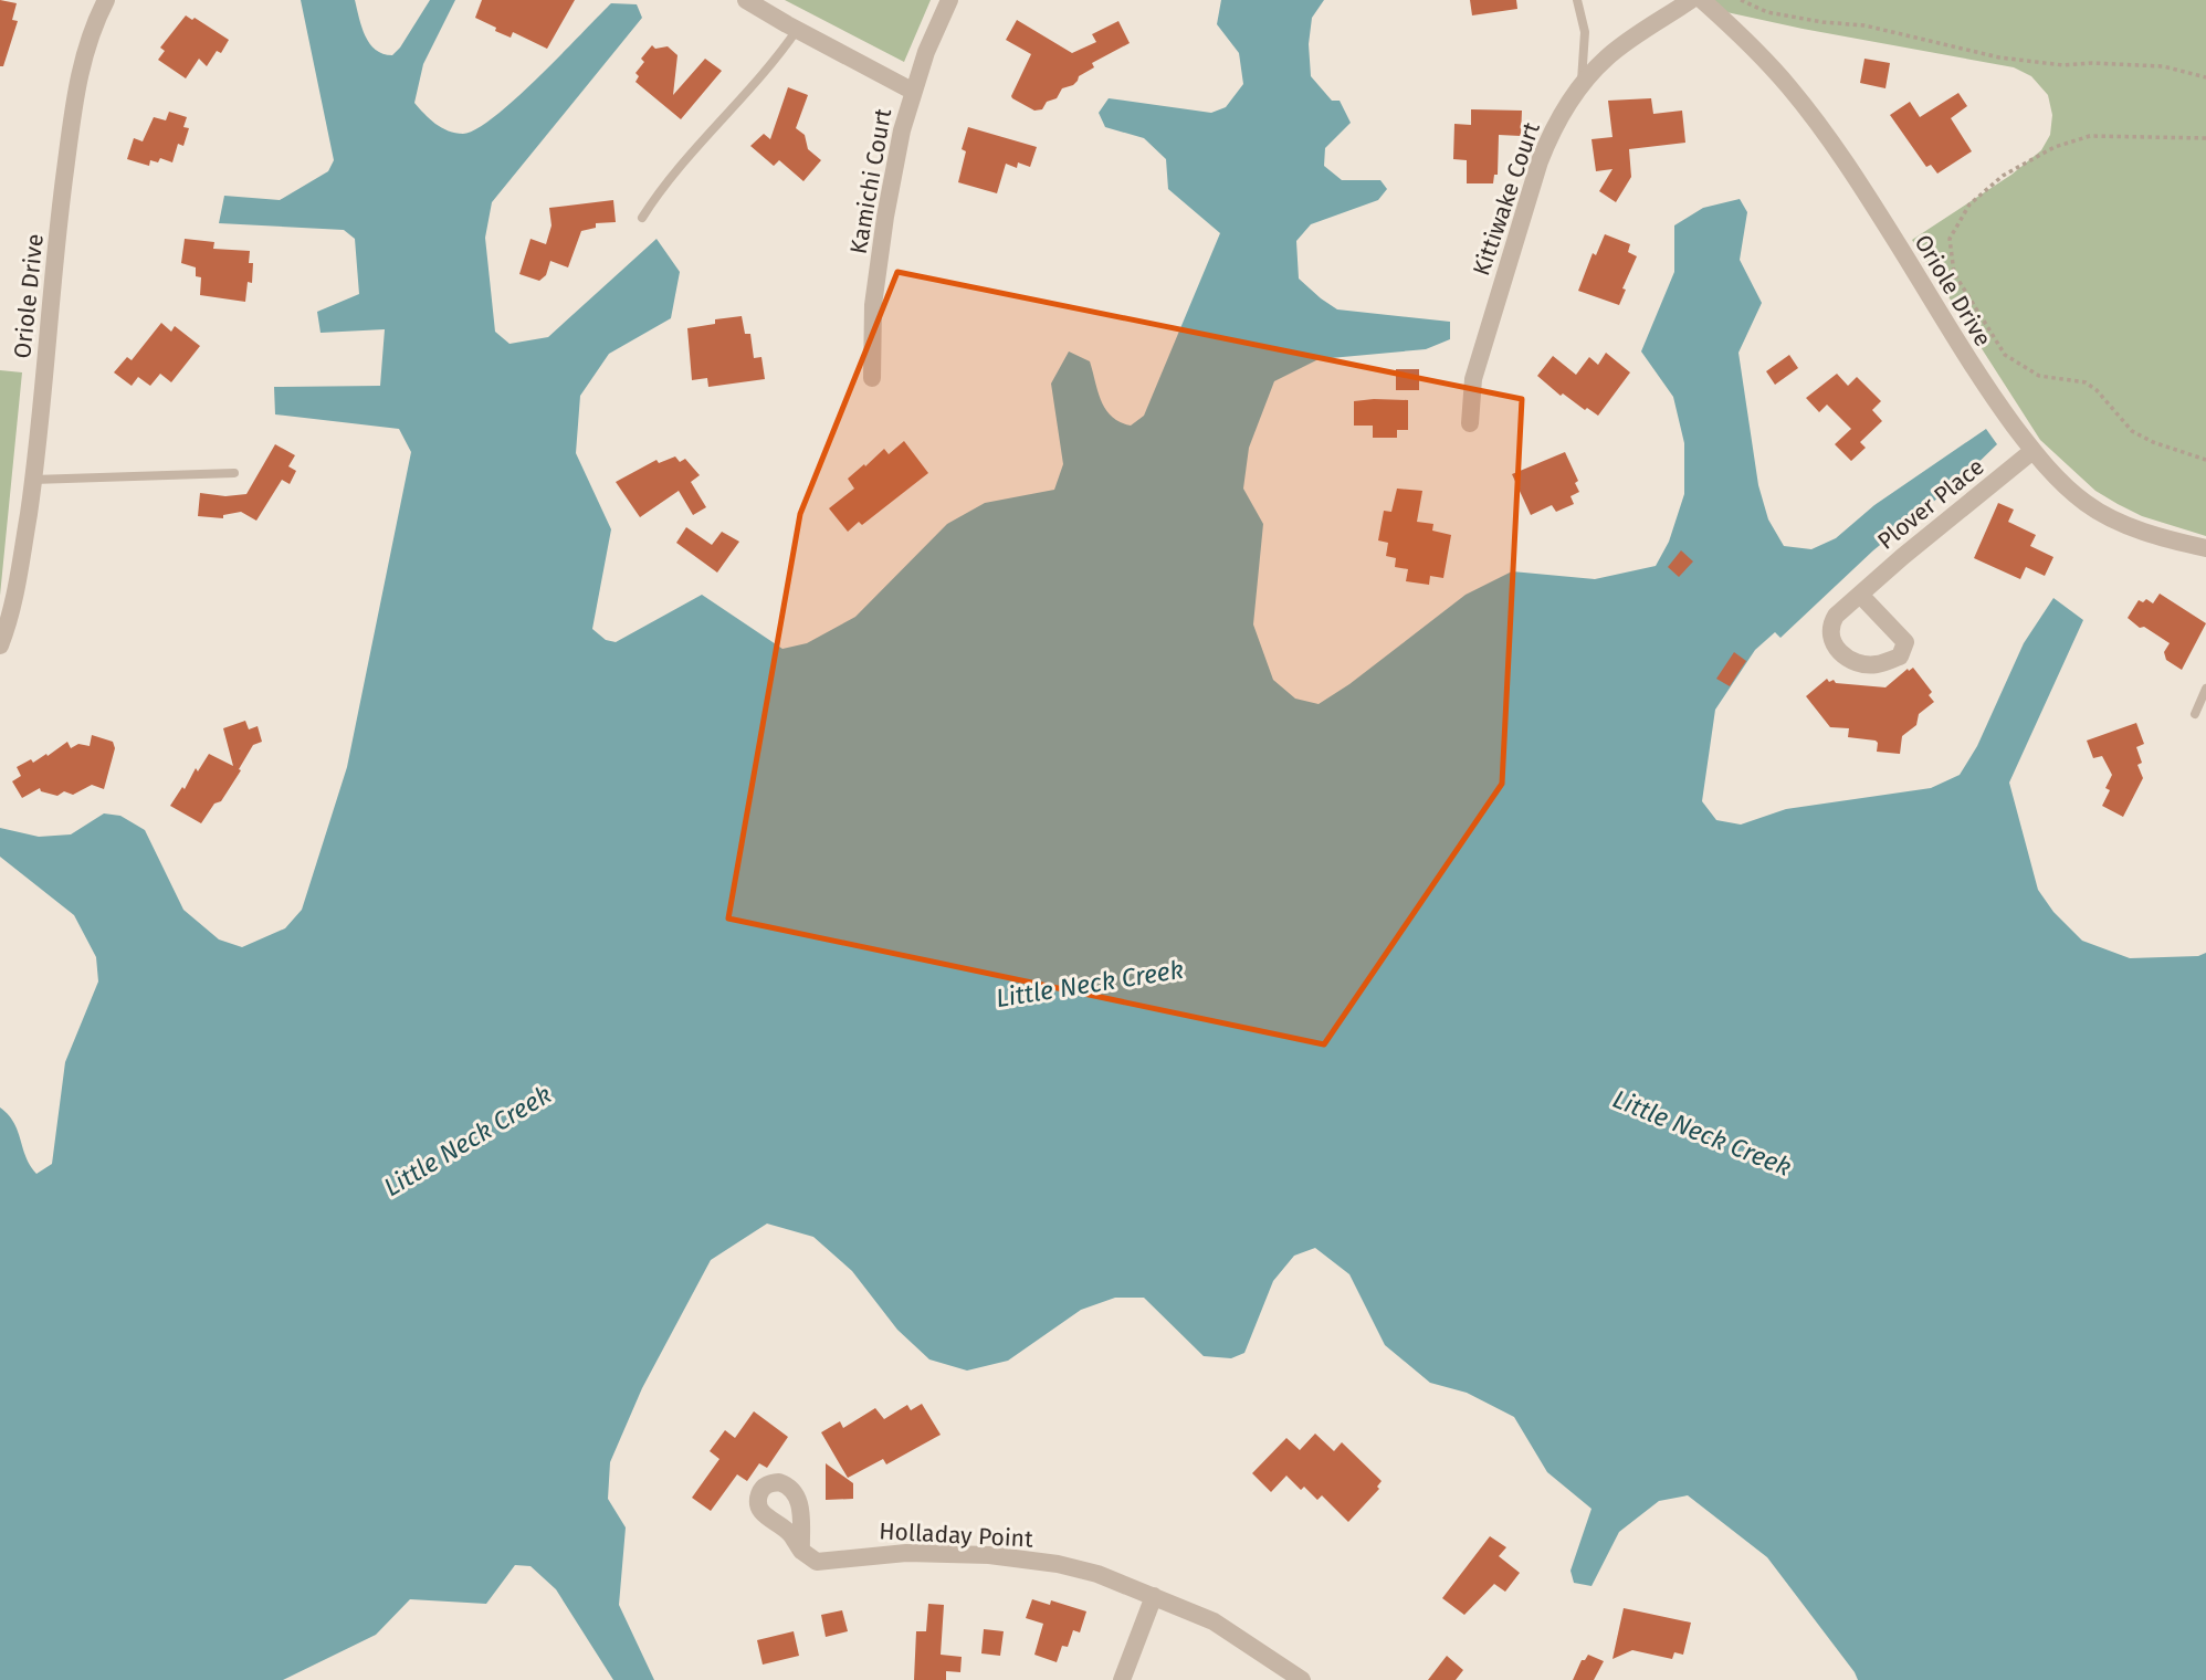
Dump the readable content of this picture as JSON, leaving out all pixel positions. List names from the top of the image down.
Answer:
{
  "streets": {
    "street": [
      "Kamichi Court",
      "Kittiwake Court",
      "Oriole Drive",
      "Plover Place",
      "Holladay Point"
    ]
  },
  "crossings": [
    ["Oriole Drive", "Plover Place"]
  ],
  "water": ["Little Neck Creek"]
}
